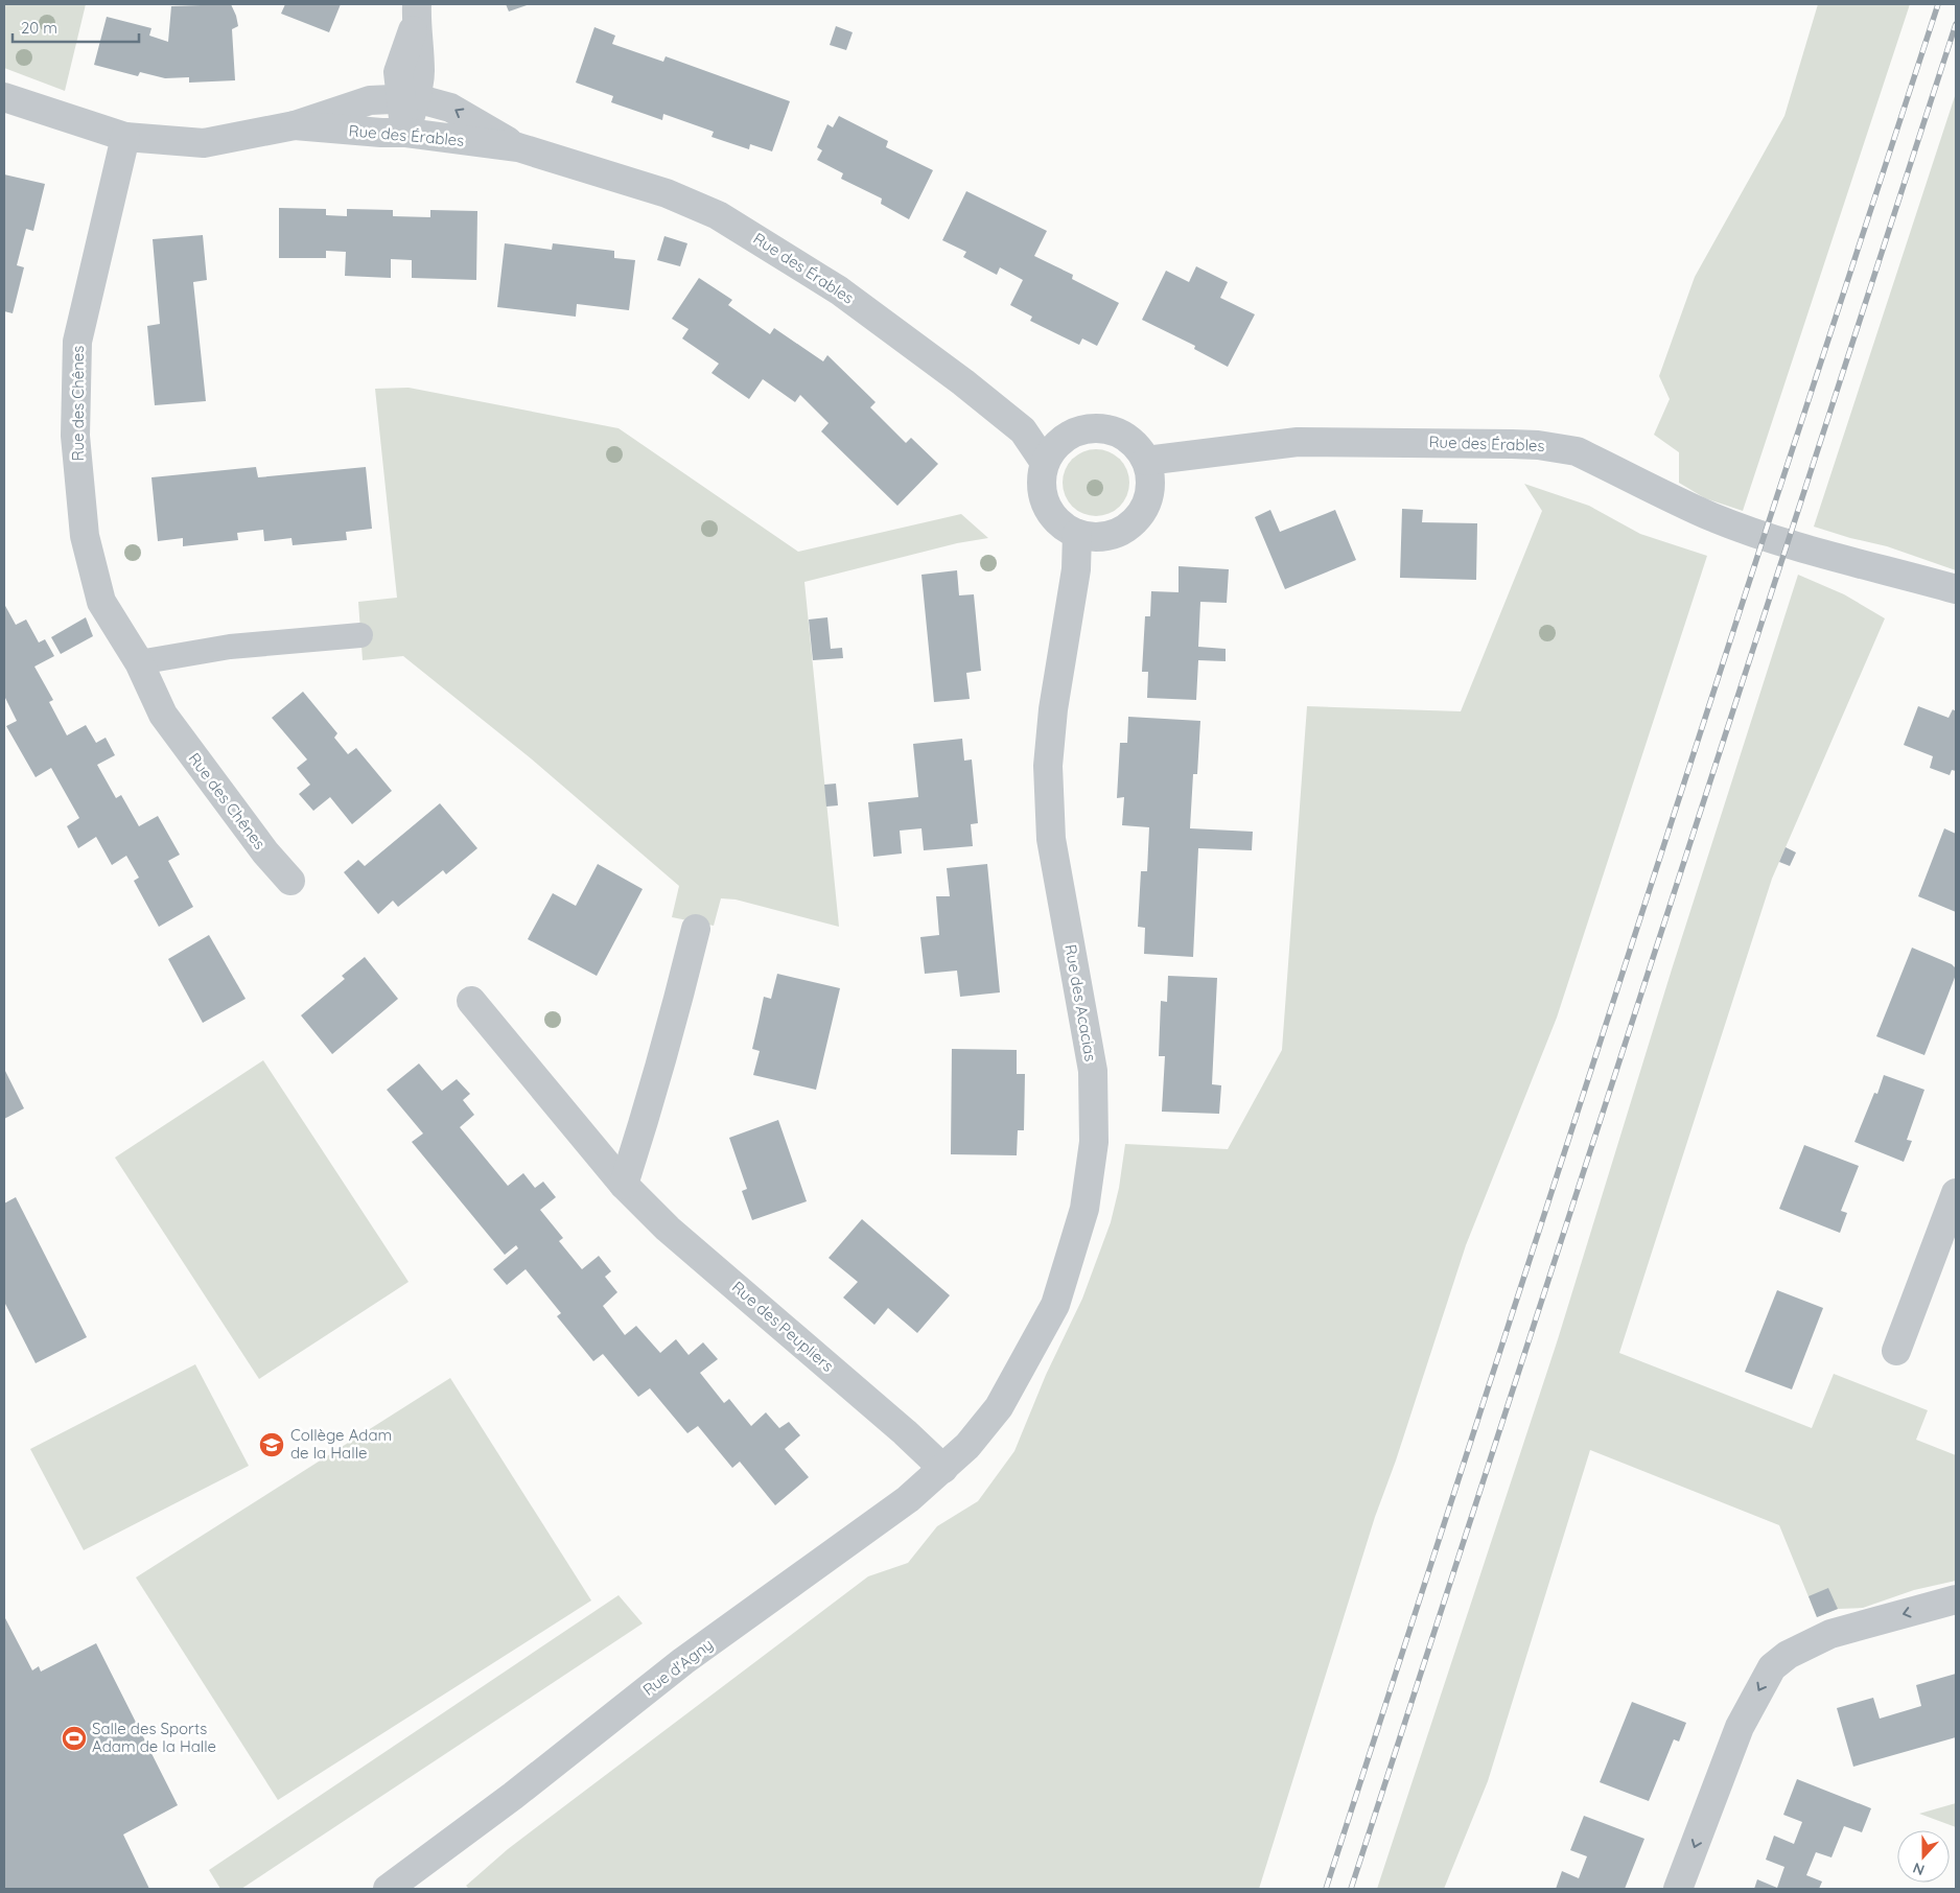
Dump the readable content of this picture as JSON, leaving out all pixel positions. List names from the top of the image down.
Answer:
{
  "streets": {
    "street": [
      "Rue des Érables",
      "Rue des Chênes",
      "Rue des Acacias",
      "Rue des Peupliers",
      "Rue d'Agny"
    ]
  },
  "crossings": [
    ["Rue des Érables", "Rue des Chênes"],
    ["Rue des Érables", "Rue des Acacias"],
    ["Rue des Acacias", "Rue d'Agny"],
    ["Rue des Peupliers", "Rue d'Agny"]
  ],
  "places": {
    "school or university": ["Collège Adam de la Halle"],
    "sports": ["Salle des Sports Adam de la Halle"]
  },
  "scale_bar": "20 m",
  "north": "bottom"
}
